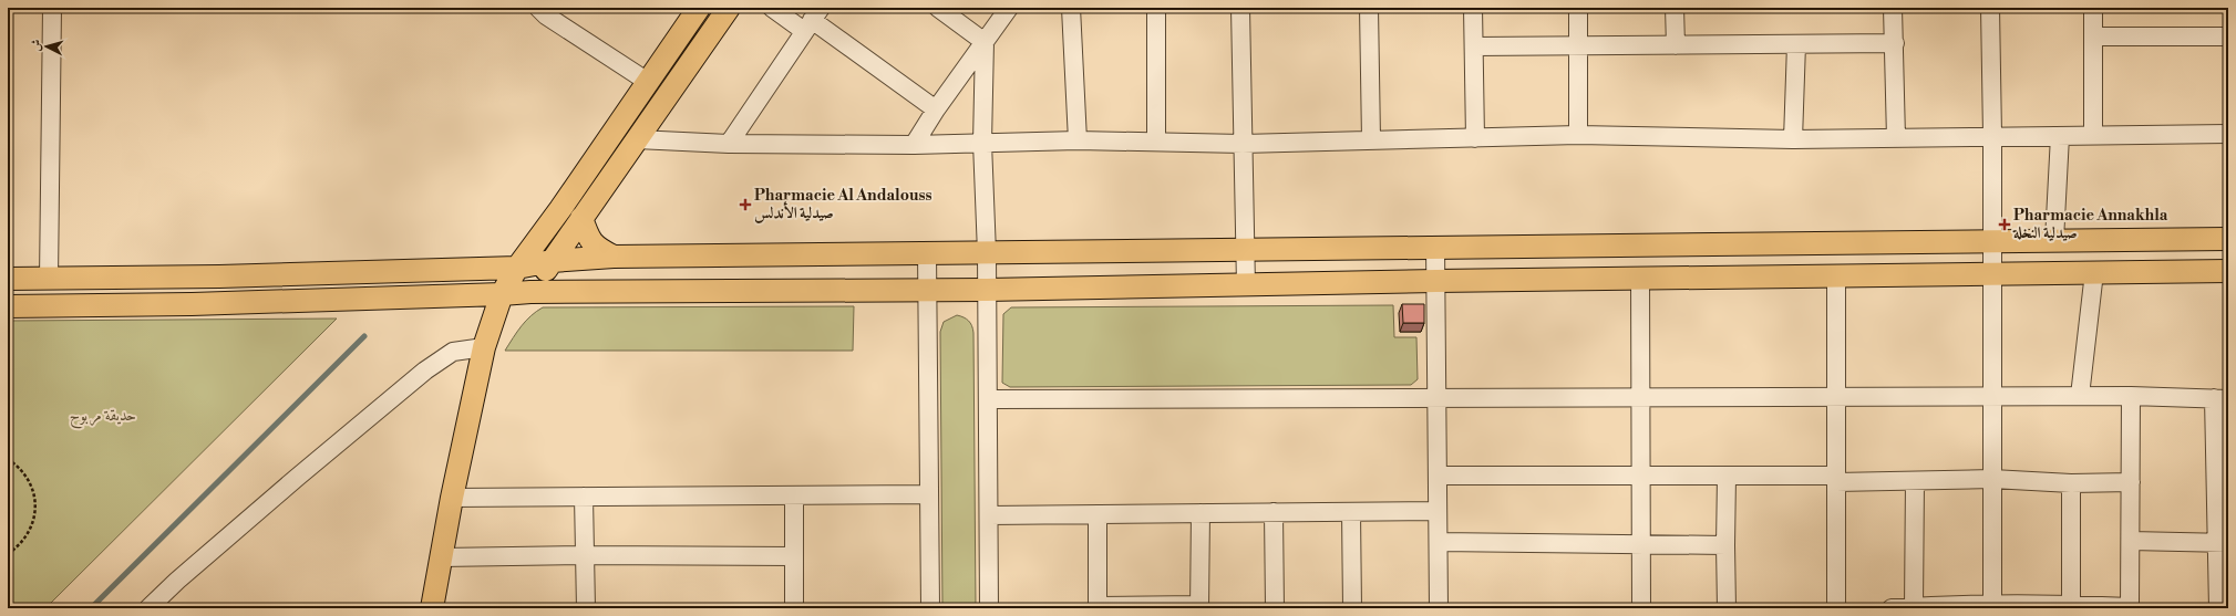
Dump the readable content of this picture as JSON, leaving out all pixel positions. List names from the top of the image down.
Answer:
{
  "parks": ["حديقة مربوح"],
  "places": {
    "health": ["Pharmacie Al Andalouss صيدلية الأندلس", "Pharmacie Annakhla صيدلية النخلة"]
  },
  "north": "left"
}
